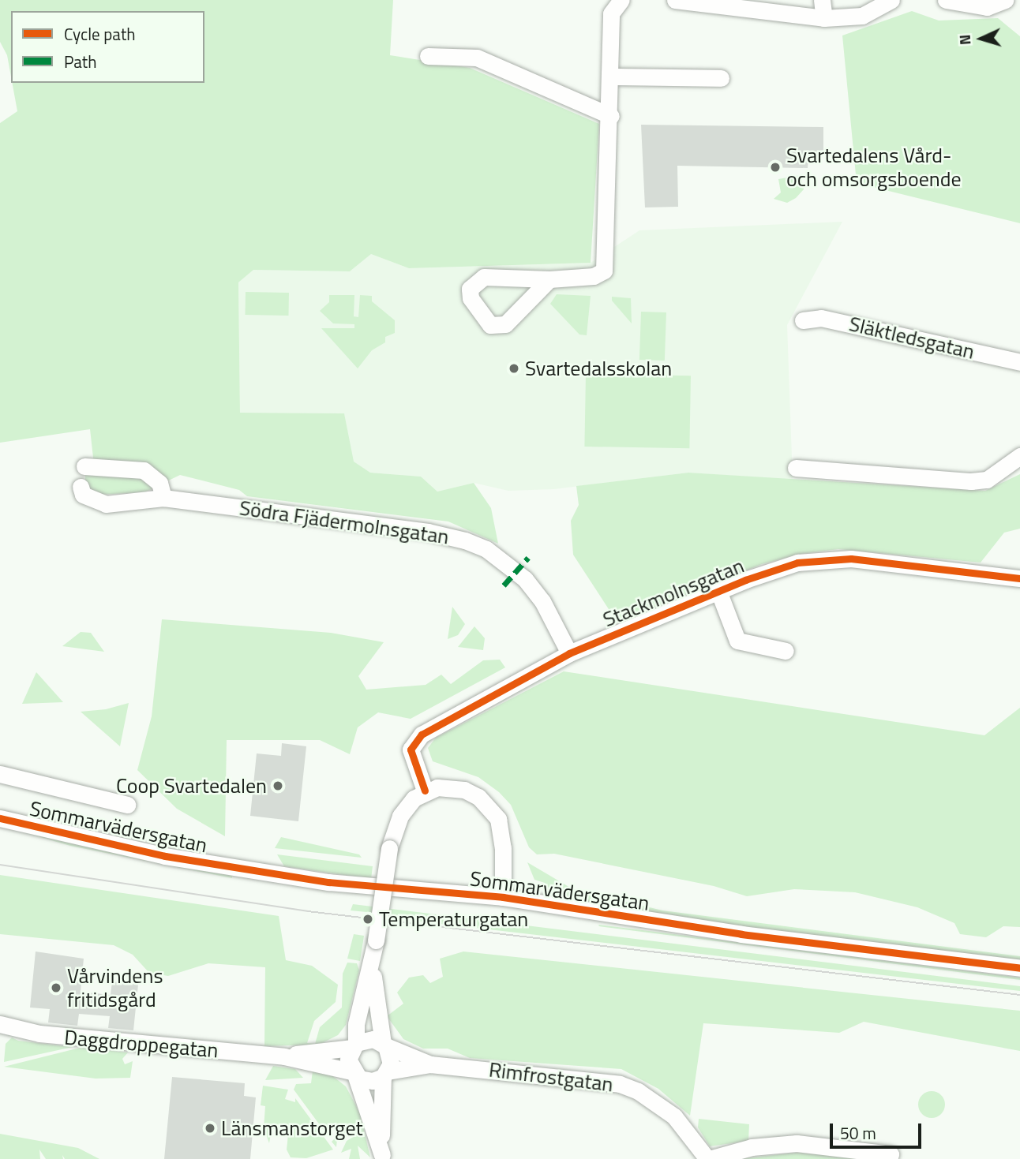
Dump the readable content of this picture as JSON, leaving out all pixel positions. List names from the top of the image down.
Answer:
{
  "streets": {
    "street": [
      "Släktledsgatan",
      "Södra Fjädermolnsgatan",
      "Stackmolnsgatan",
      "Sommarvädersgatan",
      "Daggdroppegatan",
      "Rimfrostgatan"
    ]
  },
  "crossings": [
    ["Södra Fjädermolnsgatan", "Stackmolnsgatan"],
    ["Daggdroppegatan", "Rimfrostgatan"]
  ],
  "places": [
    "Svartedalens Vård- och omsorgsboende",
    "Svartedalsskolan",
    "Coop Svartedalen",
    "Temperaturgatan",
    "Vårvindens fritidsgård",
    "Länsmanstorget"
  ],
  "legend": ["Cycle path", "Path"],
  "scale_bar": "50 m",
  "north": "left"
}
